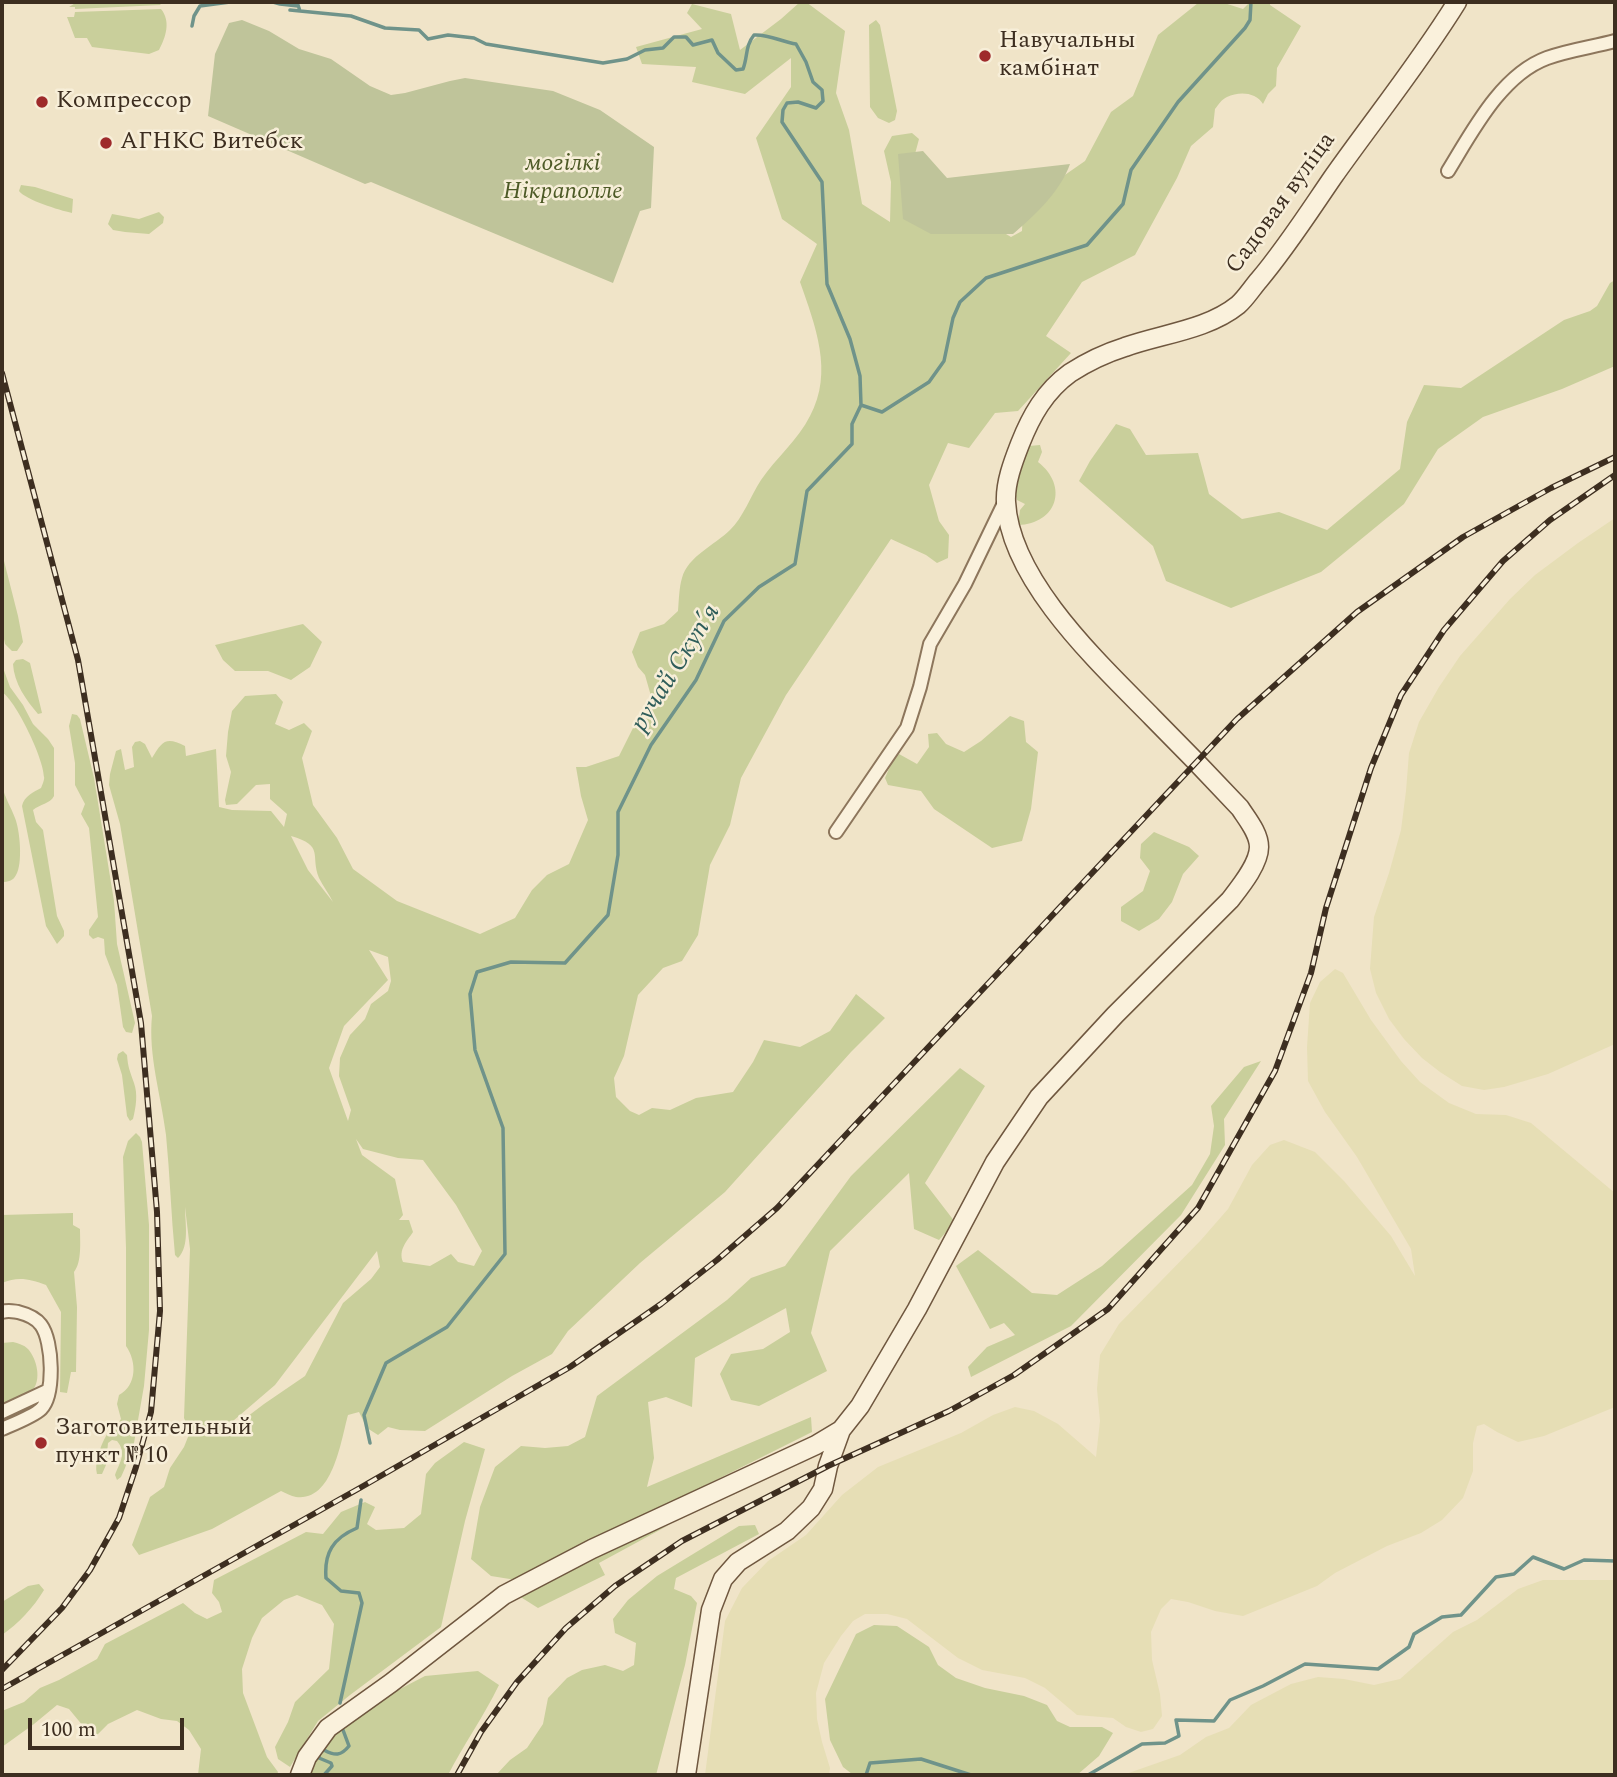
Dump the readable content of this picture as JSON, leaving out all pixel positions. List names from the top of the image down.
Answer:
{
  "streets": {
    "street": ["Садовая вуліца"]
  },
  "water": ["ручай Скупʼя"],
  "parks": ["могілкі Нікраполле"],
  "places": [
    "Навучальны камбінат",
    "Компрессор",
    "АГНКС Витебск",
    "Заготовительный пункт № 10"
  ],
  "scale_bar": "100 m"
}
